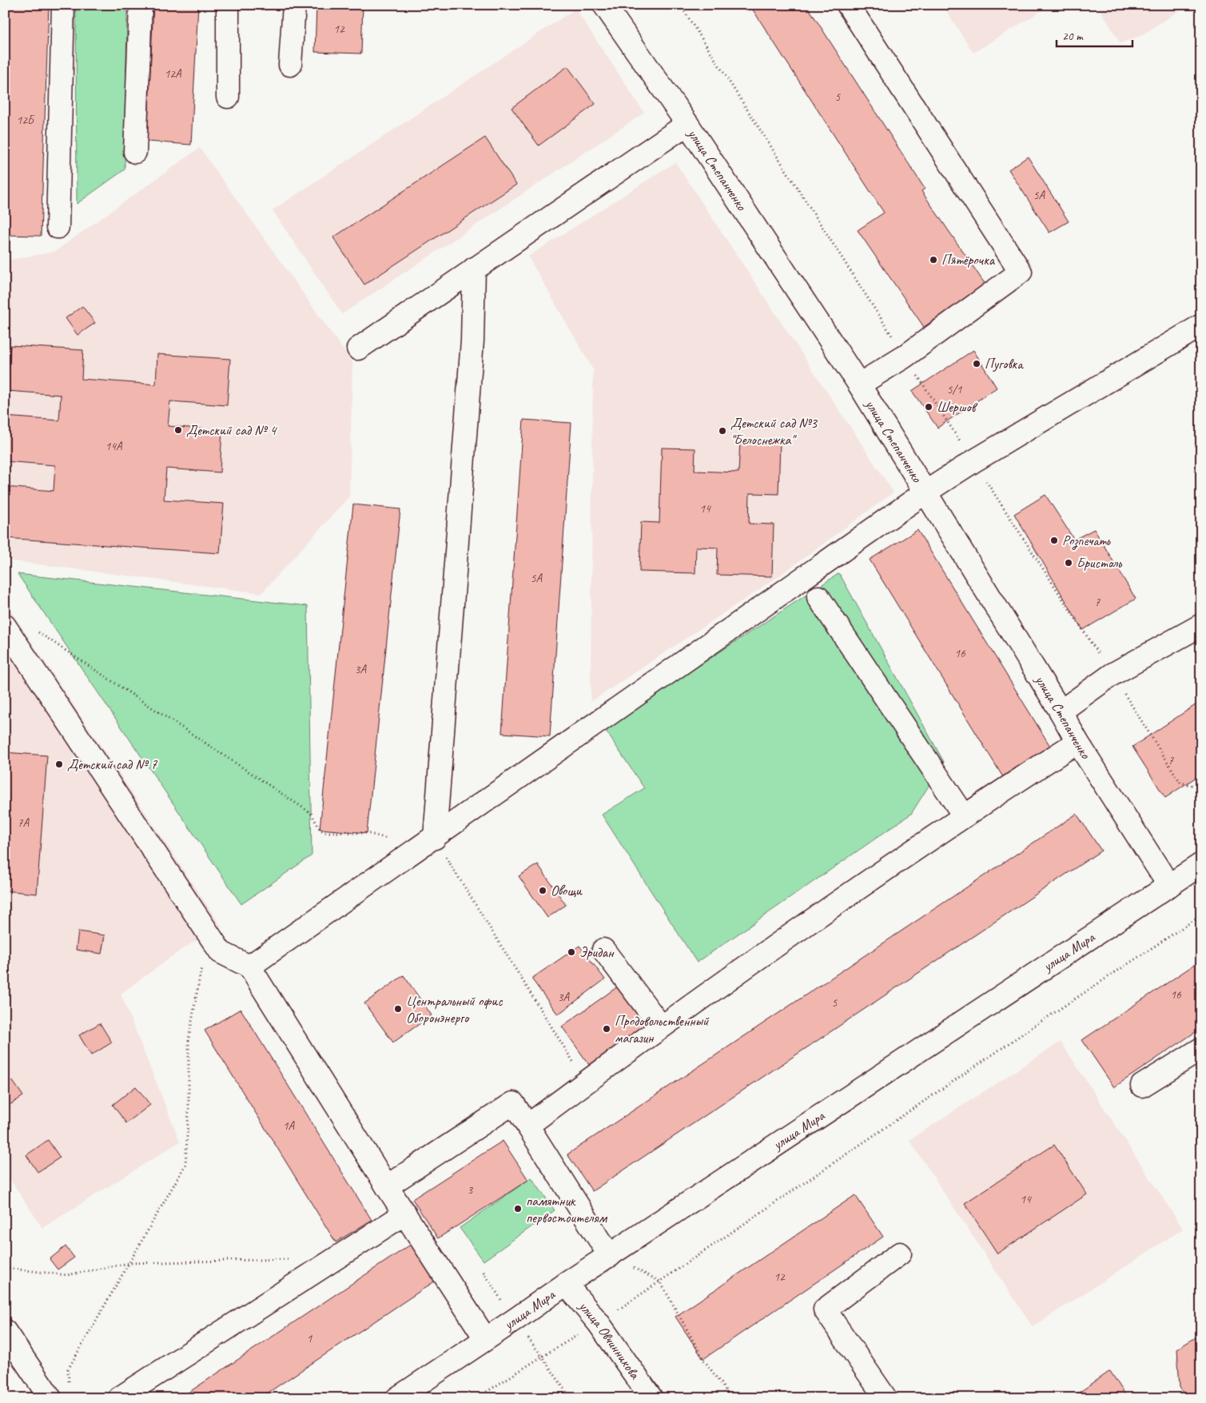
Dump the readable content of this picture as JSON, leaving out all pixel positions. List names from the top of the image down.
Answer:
{
  "streets": {
    "street": ["улица Степанченко", "улица Мира", "улица Овчинникова"]
  },
  "crossings": [
    ["улица Степанченко", "улица Мира"],
    ["улица Мира", "улица Овчинникова"]
  ],
  "places": [
    "Пятёрочка",
    "Пуговка",
    "Шершов",
    "Детский сад № 4",
    "Детский сад №3 \"Белоснежка\"",
    "Розпечать",
    "Бристоль",
    "Детский сад № 7",
    "Овощи",
    "Эридан",
    "Центральный офис Оборонэнерго",
    "Продовольственный магазин",
    "памятник первостоителям"
  ],
  "house_numbers": [
    "12",
    "12А",
    "5",
    "12Б",
    "5А",
    "5/1",
    "14А",
    "14",
    "5А",
    "7",
    "16",
    "3А",
    "7",
    "7А",
    "16",
    "3А",
    "5",
    "1А",
    "3",
    "14",
    "12",
    "1"
  ],
  "scale_bar": "20 m"
}
